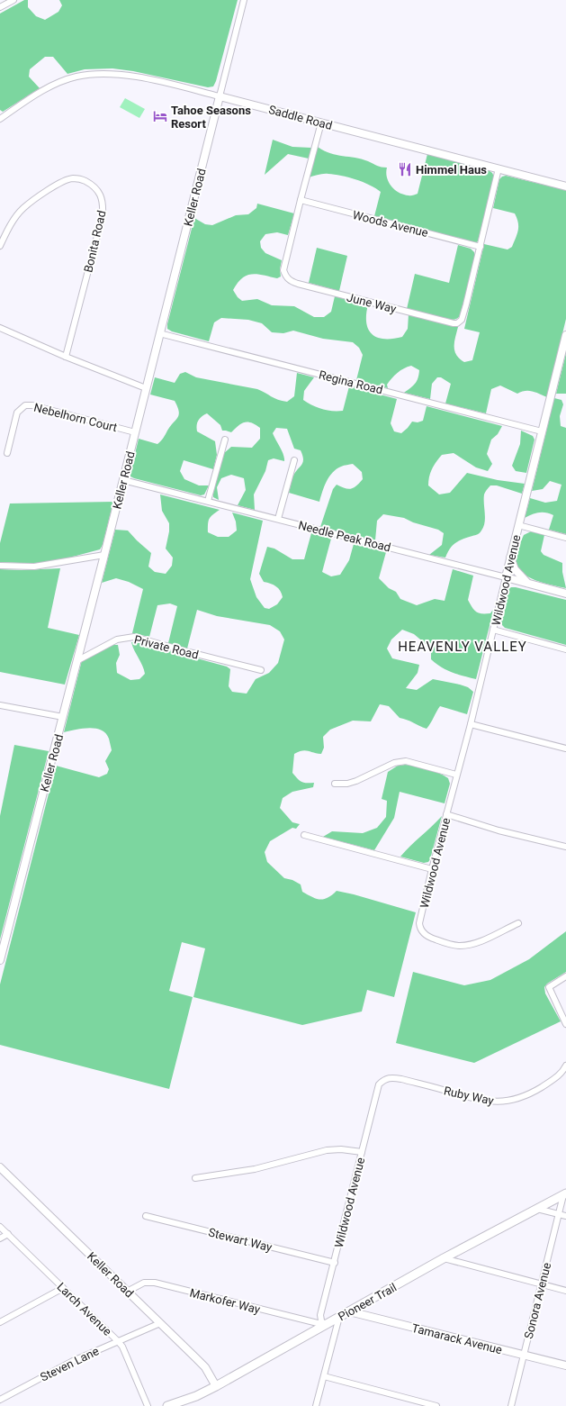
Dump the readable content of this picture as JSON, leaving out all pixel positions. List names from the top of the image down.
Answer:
{
  "streets": {
    "main road": ["Pioneer Trail"],
    "street": [
      "Saddle Road",
      "Keller Road",
      "Woods Avenue",
      "Bonita Road",
      "June Way",
      "Regina Road",
      "Nebelhorn Court",
      "Needle Peak Road",
      "Wildwood Avenue",
      "Private Road",
      "Ruby Way",
      "Stewart Way",
      "Markofer Way",
      "Sonora Avenue",
      "Larch Avenue",
      "Tamarack Avenue",
      "Steven Lane"
    ]
  },
  "crossings": [
    ["Saddle Road", "Keller Road"],
    ["Saddle Road", "June Way"],
    ["Keller Road", "Regina Road"],
    ["Keller Road", "Nebelhorn Court"],
    ["Keller Road", "Needle Peak Road"],
    ["Keller Road", "Private Road"],
    ["Keller Road", "Markofer Way"],
    ["Keller Road", "Pioneer Trail"],
    ["Keller Road", "Steven Lane"],
    ["Woods Avenue", "June Way"],
    ["Regina Road", "Wildwood Avenue"],
    ["Needle Peak Road", "Wildwood Avenue"],
    ["Wildwood Avenue", "Ruby Way"],
    ["Wildwood Avenue", "Stewart Way"],
    ["Wildwood Avenue", "Markofer Way"],
    ["Wildwood Avenue", "Pioneer Trail"],
    ["Markofer Way", "Pioneer Trail"],
    ["Sonora Avenue", "Pioneer Trail"],
    ["Sonora Avenue", "Tamarack Avenue"],
    ["Pioneer Trail", "Tamarack Avenue"],
    ["Larch Avenue", "Steven Lane"]
  ],
  "districts": ["HEAVENLY VALLEY"],
  "places": {
    "hotel": ["Tahoe Seasons Resort"],
    "restaurant": ["Himmel Haus"]
  }
}
